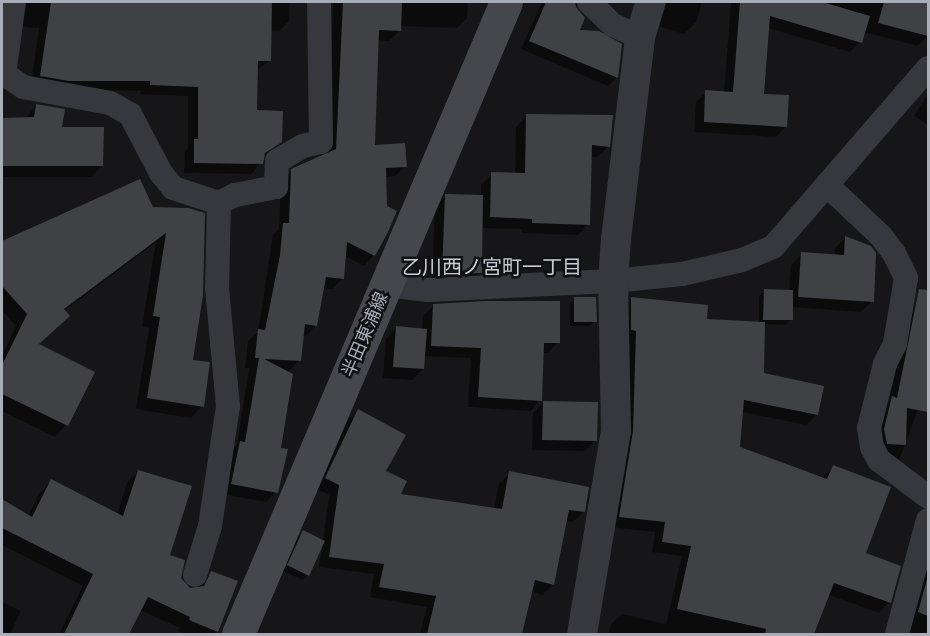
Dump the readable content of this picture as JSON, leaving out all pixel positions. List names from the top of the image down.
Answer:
{
  "streets": {
    "main road": ["半田東浦線"]
  },
  "districts": ["乙川西ノ宮町一丁目"]
}
